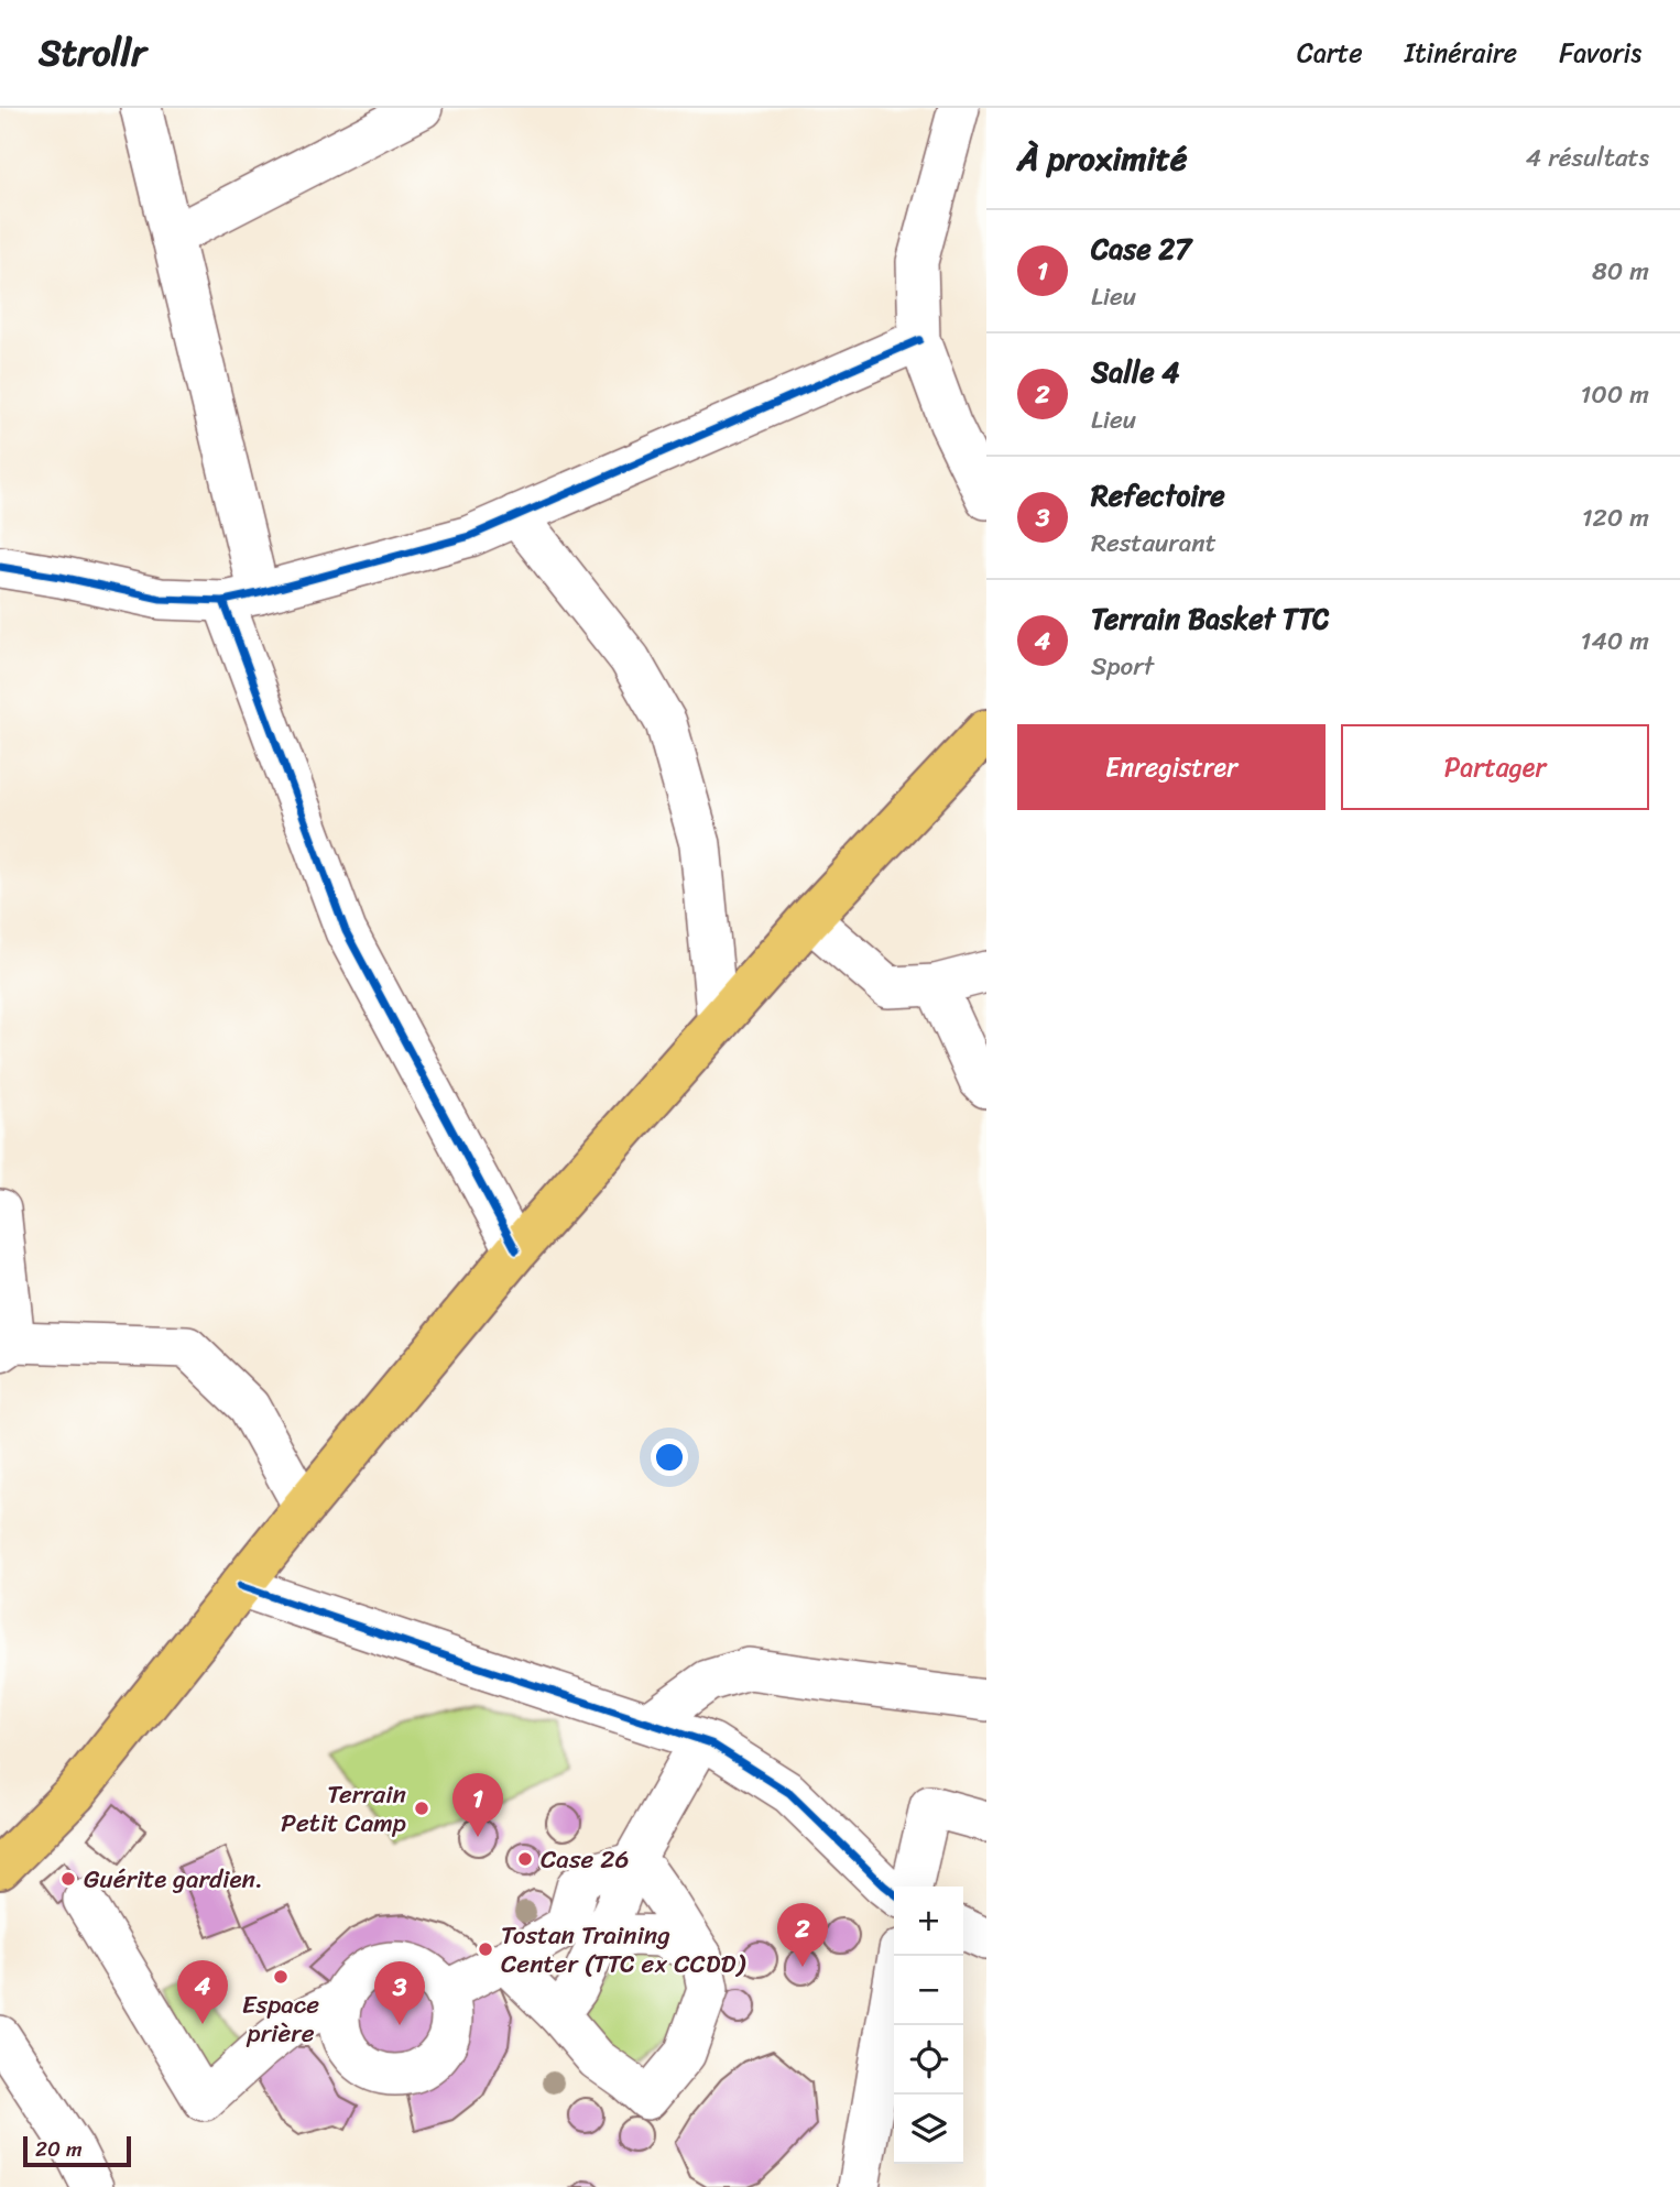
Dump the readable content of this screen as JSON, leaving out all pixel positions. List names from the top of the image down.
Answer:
{
  "places": [
    "Terrain Petit Camp",
    "Case 26",
    "Guérite gardien.",
    "Tostan Training Center (TTC ex CCDD)",
    "Espace prière"
  ],
  "scale_bar": "20 m",
  "page": {
    "header": "Strollr",
    "nav": ["Carte", "Itinéraire", "Favoris"],
    "heading": ["À proximité", "4 résultats"],
    "list": [
      {
        "mark": "1",
        "name": "Case 27",
        "note": "Lieu",
        "value": "80 m"
      },
      {
        "mark": "2",
        "name": "Salle 4",
        "note": "Lieu",
        "value": "100 m"
      },
      {
        "mark": "3",
        "name": "Refectoire",
        "note": "Restaurant",
        "value": "120 m"
      },
      {
        "mark": "4",
        "name": "Terrain Basket TTC",
        "note": "Sport",
        "value": "140 m"
      }
    ],
    "buttons": ["Enregistrer", "Partager"],
    "pins": [
      "1",
      "2",
      "4",
      "3"
    ],
    "map_buttons": ["+", "−"],
    "scale": "20 m"
  }
}
